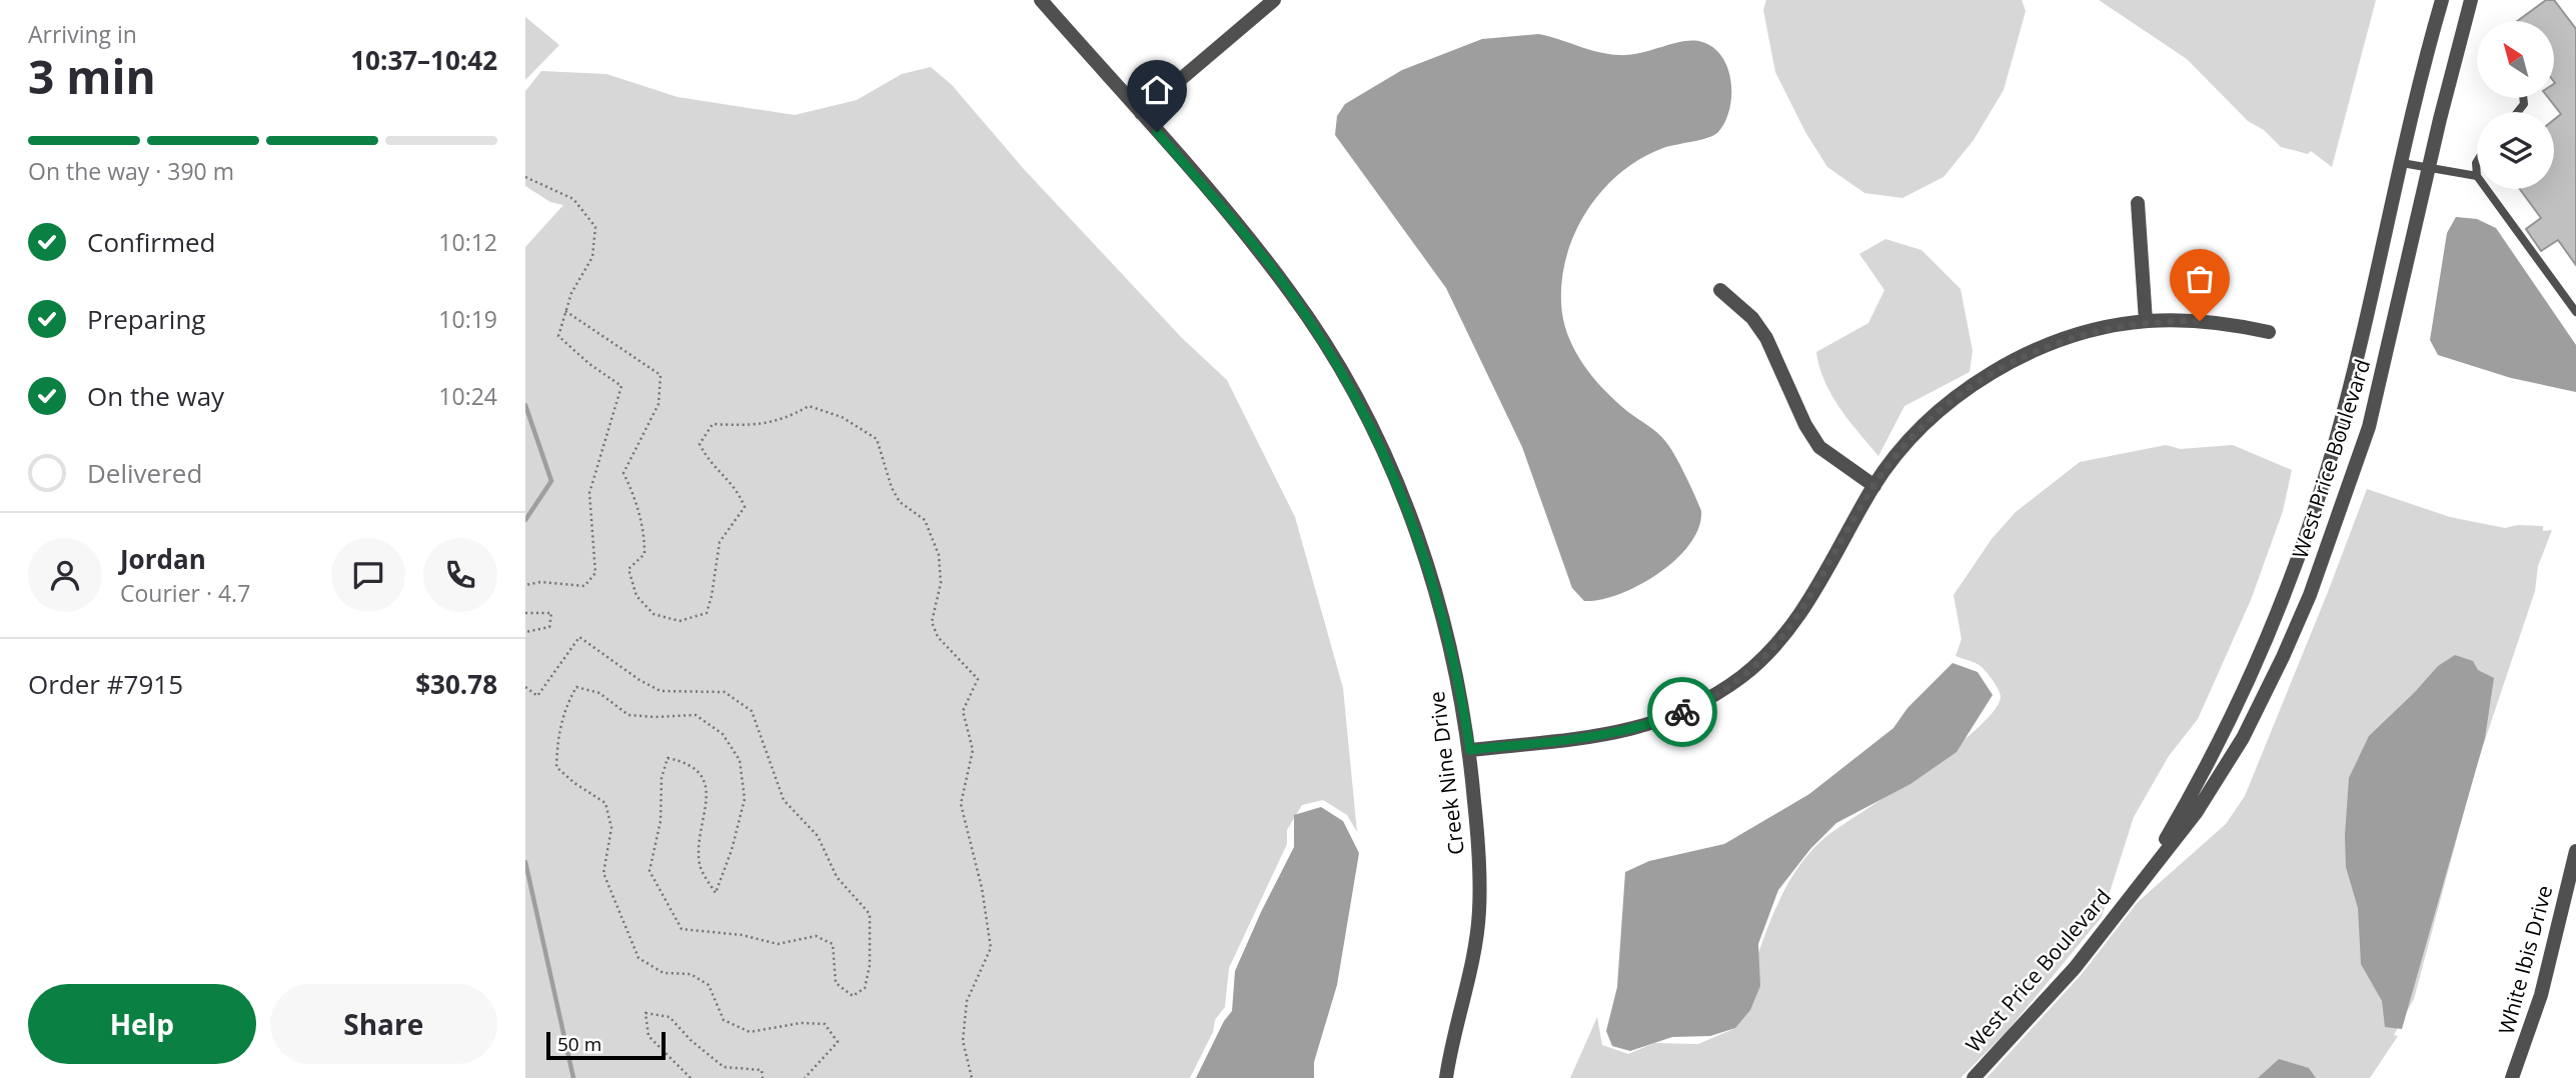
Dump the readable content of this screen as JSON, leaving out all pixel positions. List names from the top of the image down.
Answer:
{
  "streets": {
    "street": ["West Price Boulevard", "Creek Nine Drive", "White Ibis Drive"]
  },
  "scale_bar": "50 m",
  "north": "top left",
  "page": {
    "heading": ["3 min", "Arriving in", "10:37–10:42"],
    "panel": [
      "Jordan",
      "Courier · 4.7",
      "Order #7915",
      "$30.78"
    ],
    "bar": "On the way · 390 m",
    "list": [
      ["Confirmed", "10:12"],
      ["Preparing", "10:19"],
      ["On the way", "10:24"],
      "Delivered"
    ],
    "buttons": ["Help", "Share"],
    "scale": "50 m"
  }
}
